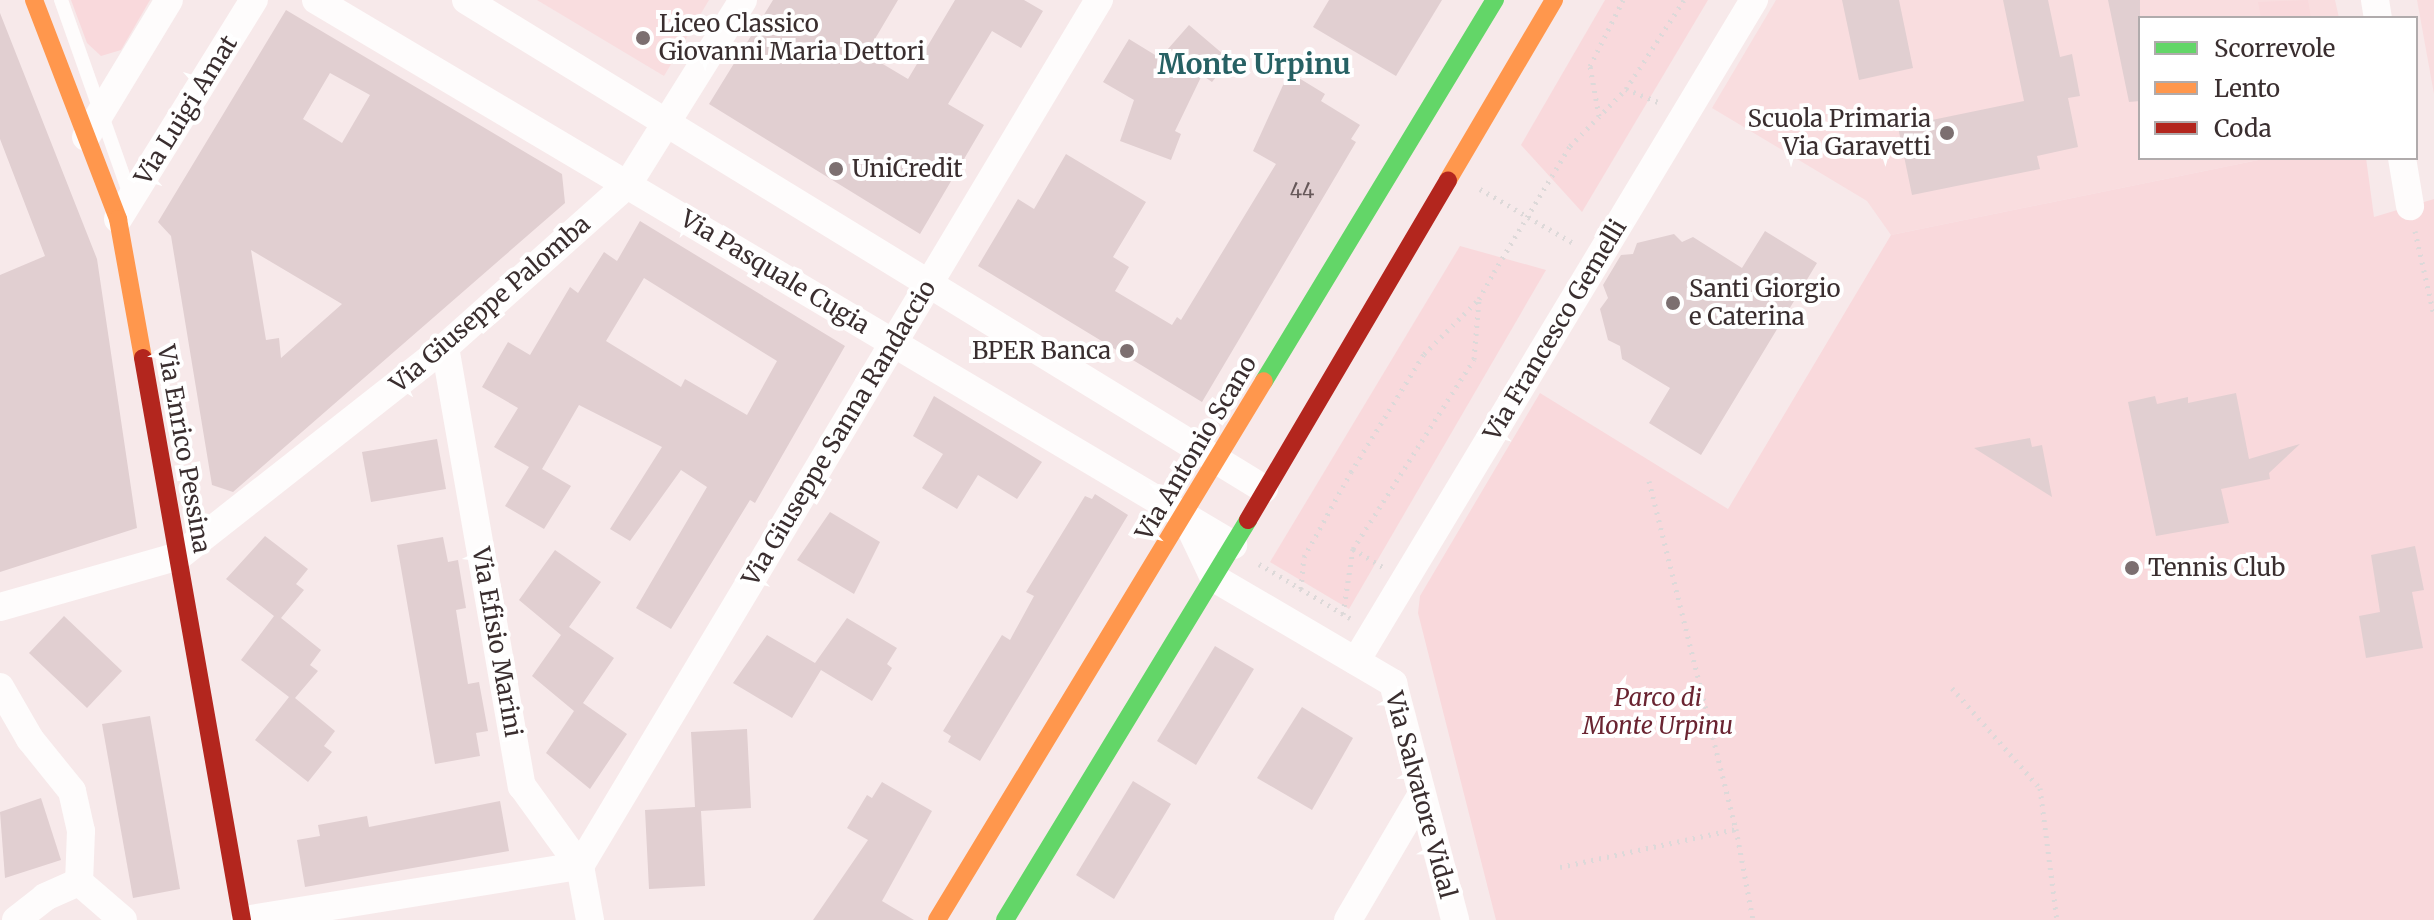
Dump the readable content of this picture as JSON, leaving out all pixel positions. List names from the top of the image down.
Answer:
{
  "streets": {
    "street": [
      "Via Luigi Amat",
      "Via Pasquale Cugia",
      "Via Giuseppe Palomba",
      "Via Francesco Gemelli",
      "Via Giuseppe Sanna Randaccio",
      "Via Antonio Scano",
      "Via Enrico Pessina",
      "Via Efisio Marini",
      "Via Salvatore Vidal"
    ]
  },
  "crossings": [
    ["Via Luigi Amat", "Via Enrico Pessina"],
    ["Via Pasquale Cugia", "Via Giuseppe Palomba"],
    ["Via Pasquale Cugia", "Via Giuseppe Sanna Randaccio"],
    ["Via Pasquale Cugia", "Via Antonio Scano"],
    ["Via Giuseppe Palomba", "Via Enrico Pessina"],
    ["Via Giuseppe Palomba", "Via Efisio Marini"],
    ["Via Francesco Gemelli", "Via Salvatore Vidal"],
    ["Via Giuseppe Sanna Randaccio", "Via Efisio Marini"]
  ],
  "districts": ["Monte Urpinu"],
  "parks": ["Parco di Monte Urpinu"],
  "places": [
    "Liceo Classico Giovanni Maria Dettori",
    "Scuola Primaria Via Garavetti",
    "UniCredit",
    "Santi Giorgio e Caterina",
    "BPER Banca",
    "Tennis Club"
  ],
  "house_numbers": ["44"],
  "legend": ["Scorrevole", "Lento", "Coda"]
}
